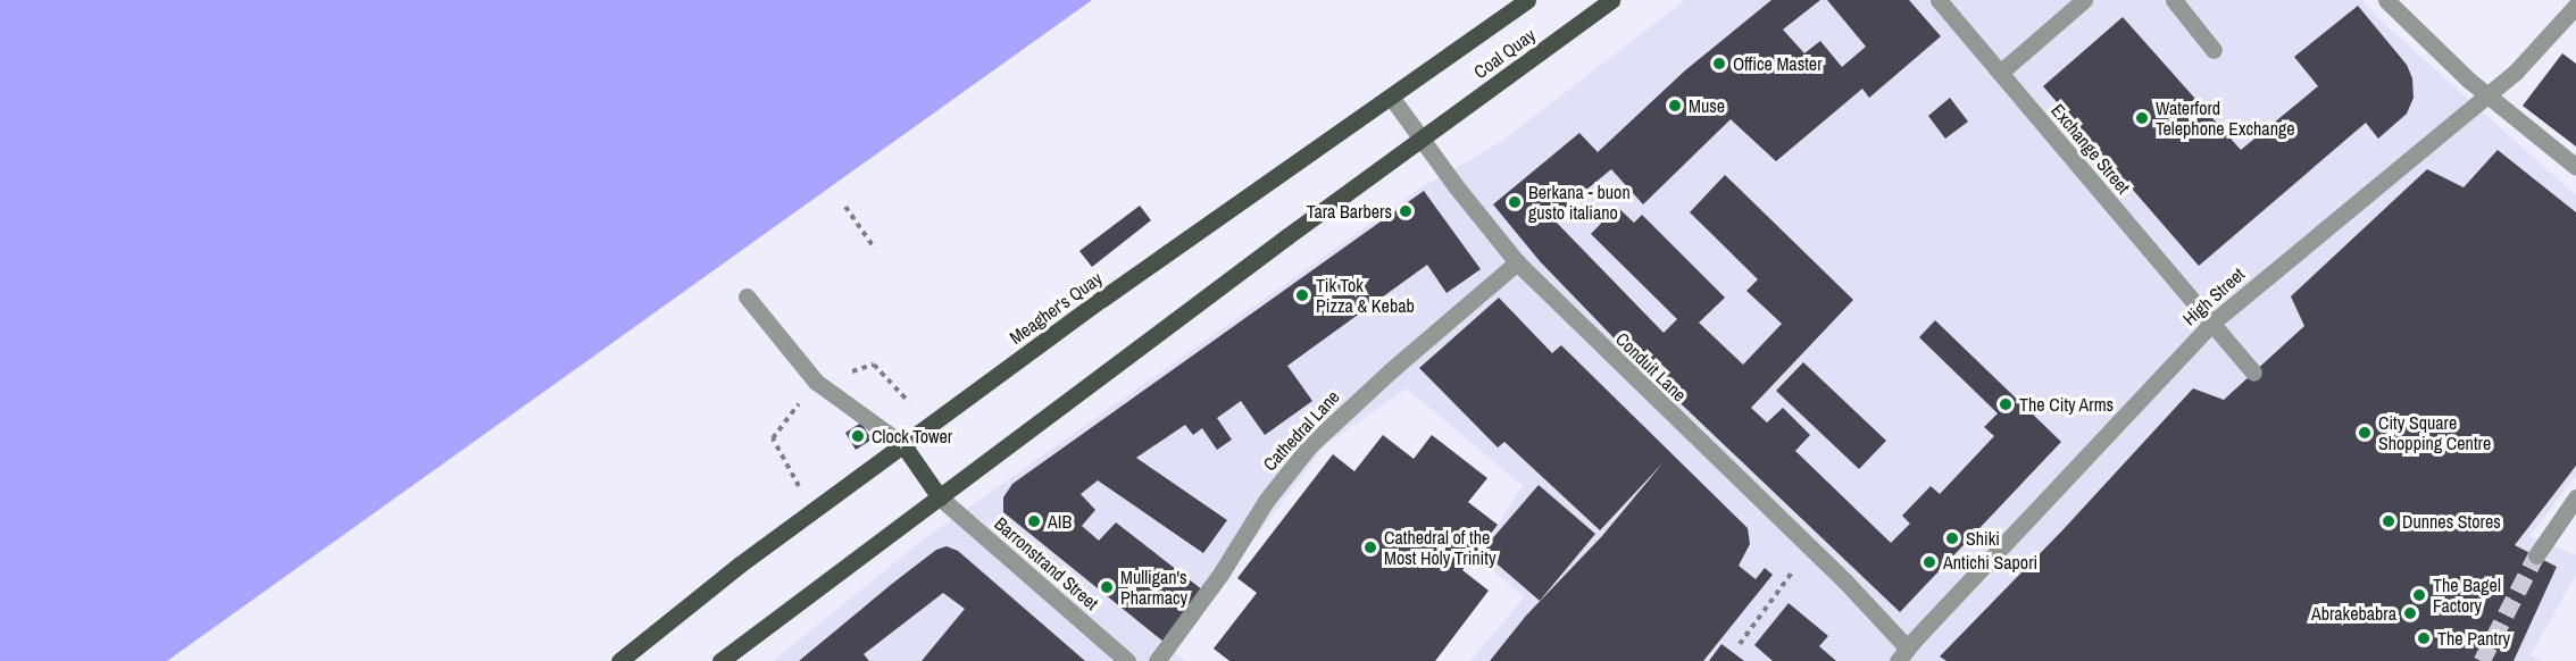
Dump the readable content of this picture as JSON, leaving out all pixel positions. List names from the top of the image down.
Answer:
{
  "streets": {
    "main road": ["Coal Quay", "Meagher's Quay"],
    "street": [
      "Exchange Street",
      "High Street",
      "Conduit Lane",
      "Cathedral Lane",
      "Barronstrand Street"
    ]
  },
  "crossings": [
    ["Coal Quay", "Conduit Lane"],
    ["Exchange Street", "High Street"],
    ["High Street", "Conduit Lane"],
    ["Meagher's Quay", "Conduit Lane"],
    ["Conduit Lane", "Cathedral Lane"]
  ],
  "places": [
    "Office Master",
    "Muse",
    "Waterford Telephone Exchange",
    "Berkana - buon gusto italiano",
    "Tara Barbers",
    "Tik Tok Pizza & Kebab",
    "The City Arms",
    "City Square Shopping Centre",
    "Clock Tower",
    "AIB",
    "Dunnes Stores",
    "Shiki",
    "Cathedral of the Most Holy Trinity",
    "Antichi Sapori",
    "Mulligan's Pharmacy",
    "The Bagel Factory",
    "Abrakebabra",
    "The Pantry"
  ]
}
